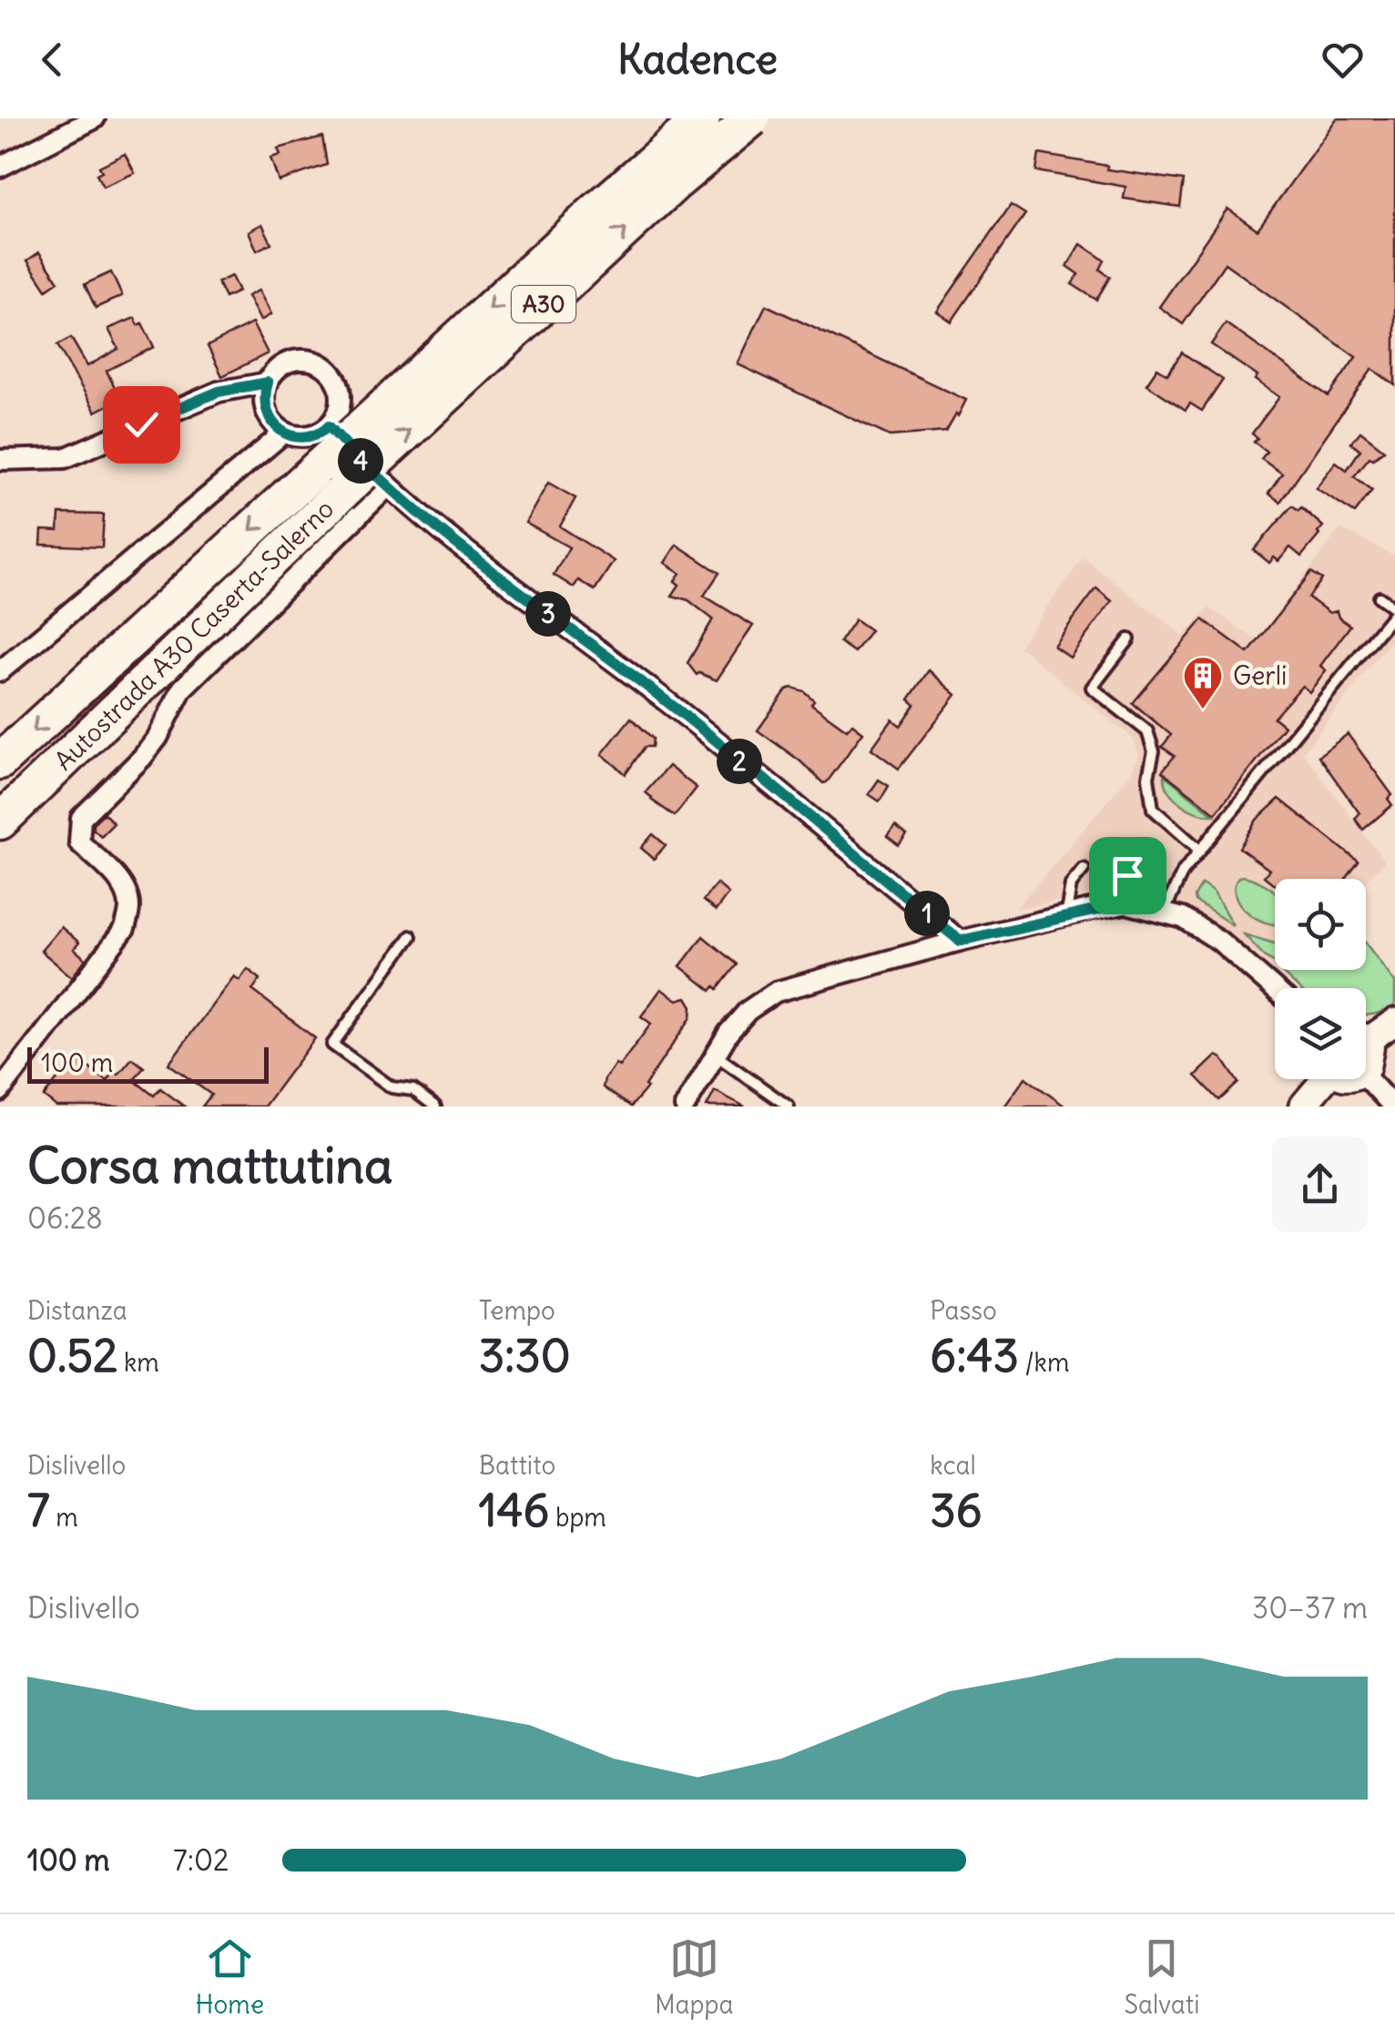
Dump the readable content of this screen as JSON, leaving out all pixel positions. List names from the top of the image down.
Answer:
{
  "streets": {
    "highway": ["A30", "Autostrada A30 Caserta-Salerno"]
  },
  "places": {
    "building": ["Gerli"]
  },
  "scale_bar": "100 m",
  "page": {
    "header": "Kadence",
    "pins": [
      "4",
      "3",
      "2",
      "1"
    ],
    "scale": "100 m",
    "heading": ["Corsa mattutina", "06:28"],
    "stats": [
      ["Distanza", "0.52 km"],
      ["Tempo", "3:30"],
      ["Passo", "6:43 /km"],
      ["Dislivello", "7 m"],
      ["Battito", "146 bpm"],
      ["kcal", "36"]
    ],
    "chart": ["Dislivello", "30–37 m"],
    "list": [
      {
        "name": "100 m",
        "note": "7:02"
      }
    ],
    "tabs": ["Home", "Mappa", "Salvati"]
  }
}
